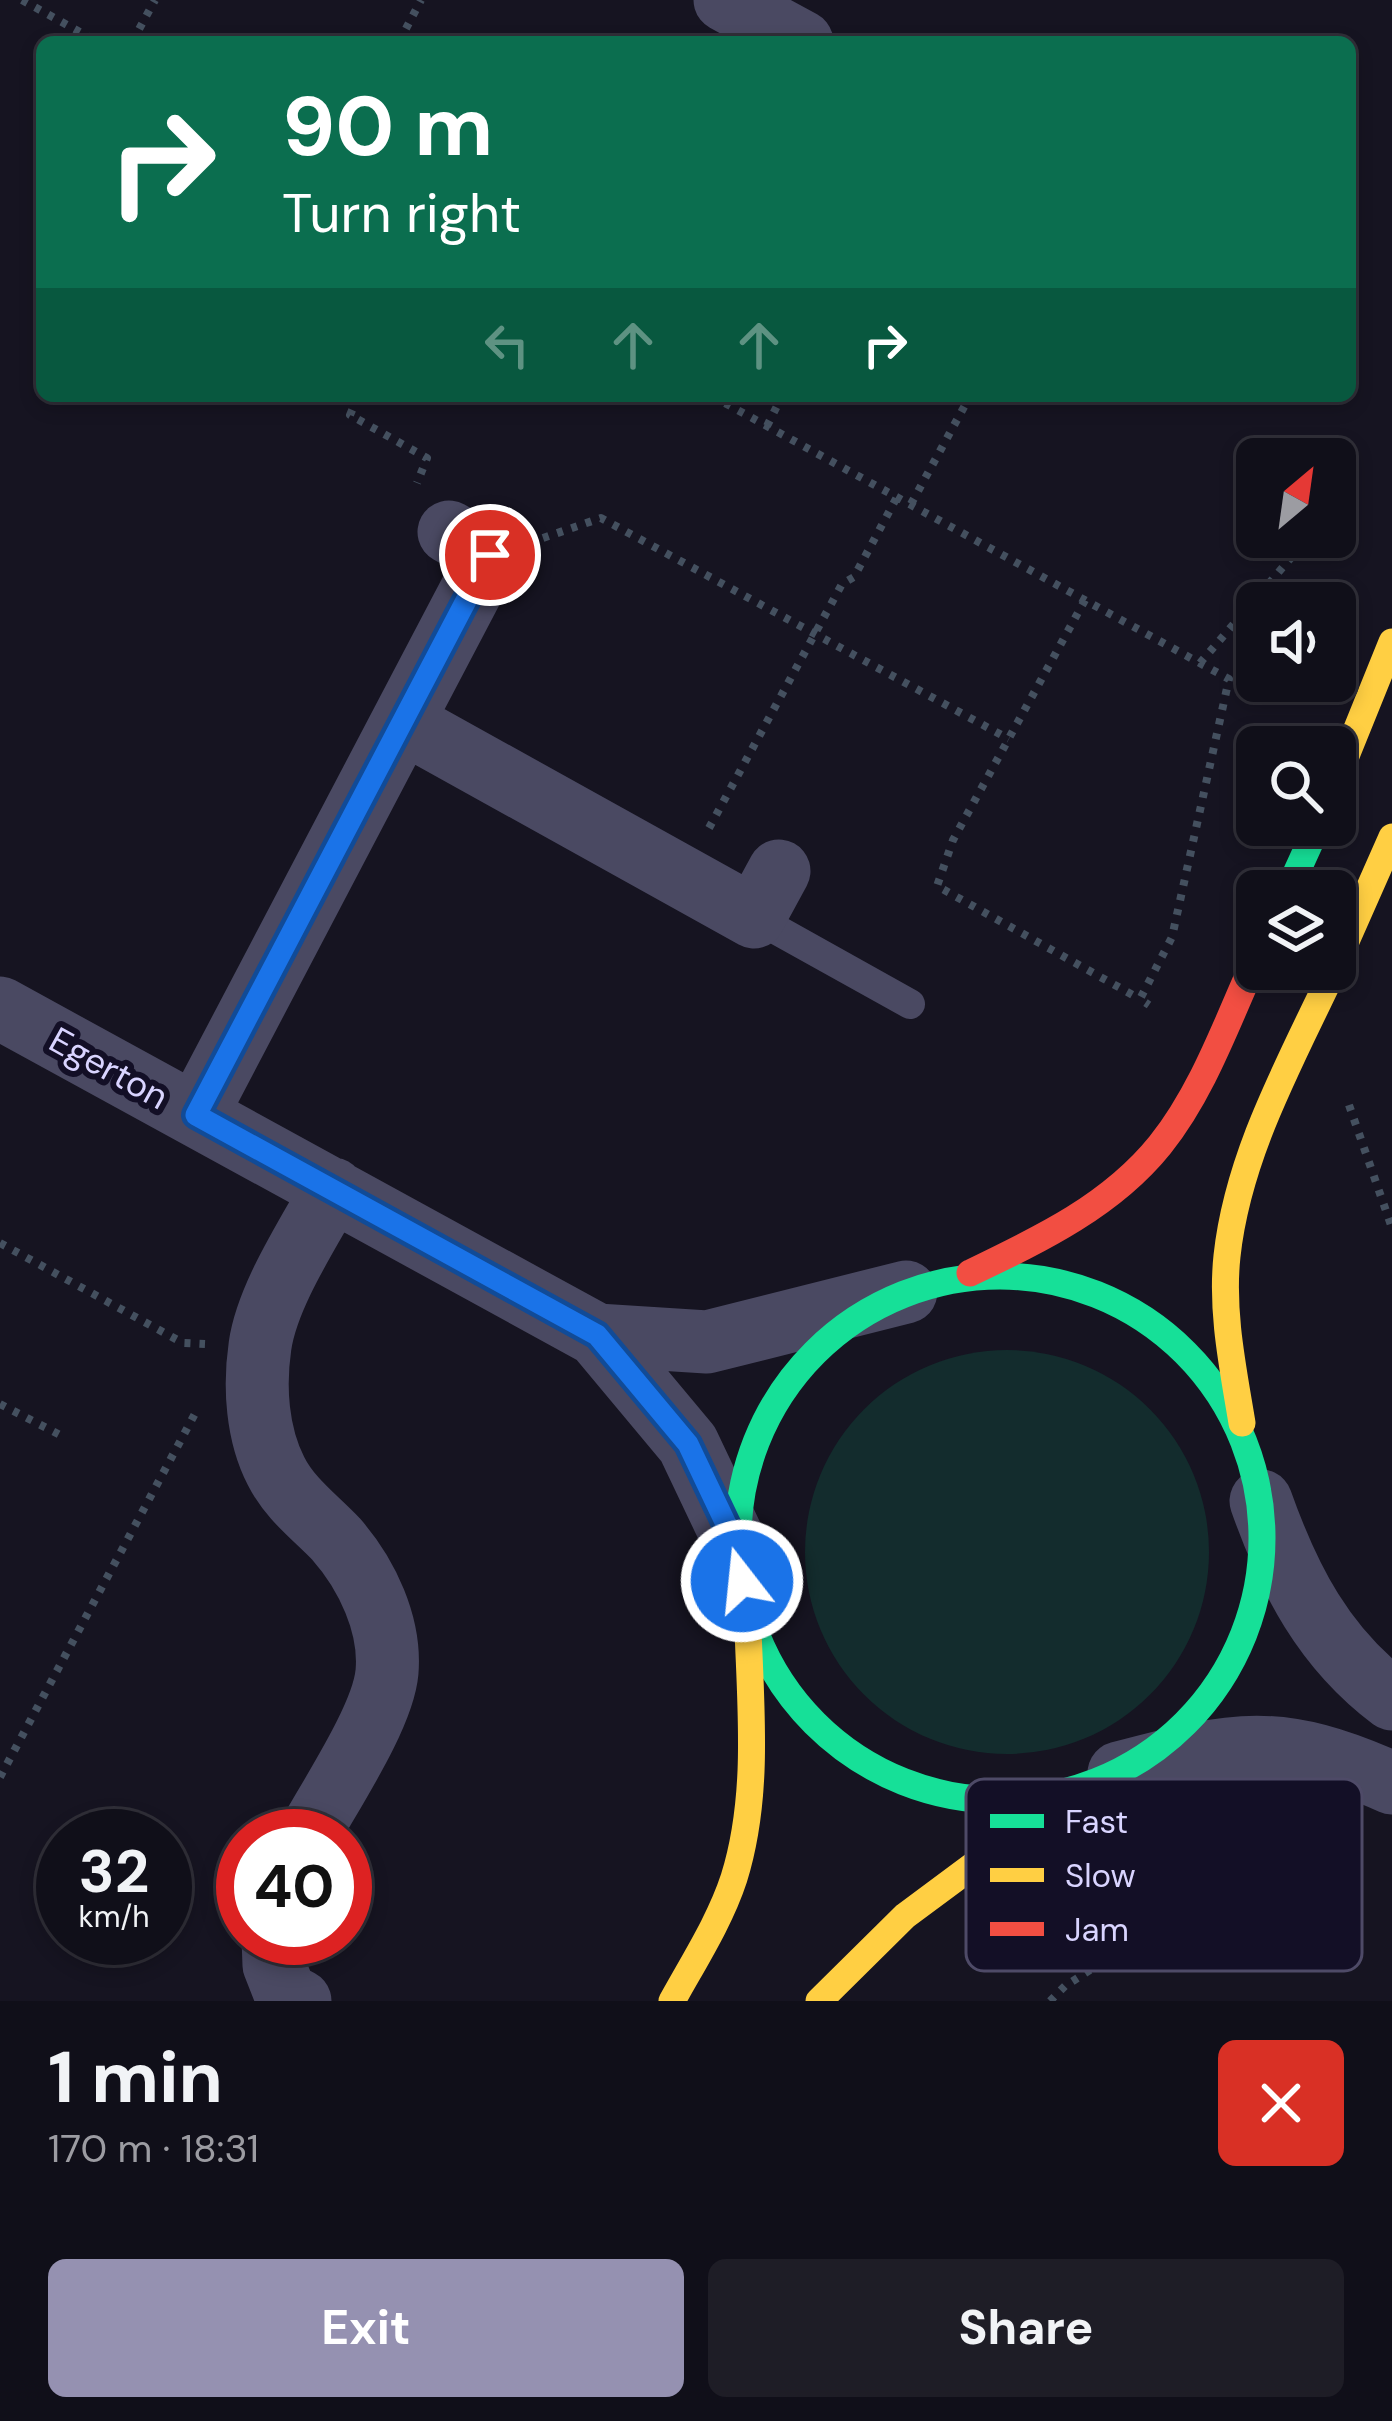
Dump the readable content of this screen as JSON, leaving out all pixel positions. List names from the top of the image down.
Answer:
{
  "streets": {
    "street": ["Egerton"]
  },
  "legend": ["Fast", "Slow", "Jam"],
  "north": "top right",
  "page": {
    "turn": ["90 m", "Turn right"],
    "speed": "32 km/h",
    "limit": "40",
    "heading": ["1 min", "170 m · 18:31"],
    "buttons": ["Exit", "Share"]
  }
}
